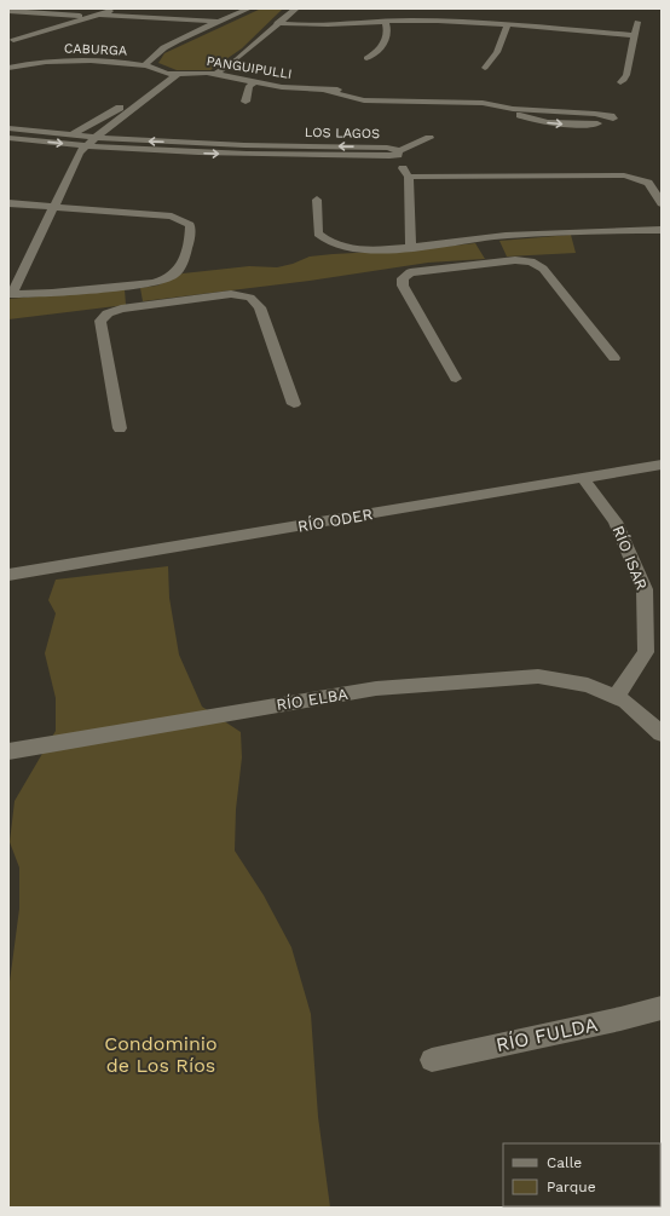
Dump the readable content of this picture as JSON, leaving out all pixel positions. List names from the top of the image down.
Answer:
{
  "streets": {
    "street": [
      "CABURGA",
      "PANGUIPULLI",
      "LOS LAGOS",
      "RÍO ODER",
      "RÍO ISAR",
      "RÍO ELBA",
      "RÍO FULDA"
    ]
  },
  "crossings": [
    ["CABURGA", "PANGUIPULLI"],
    ["RÍO ODER", "RÍO ISAR"],
    ["RÍO ISAR", "RÍO ELBA"]
  ],
  "parks": ["Condominio de Los Ríos"],
  "legend": ["Calle", "Parque"]
}
